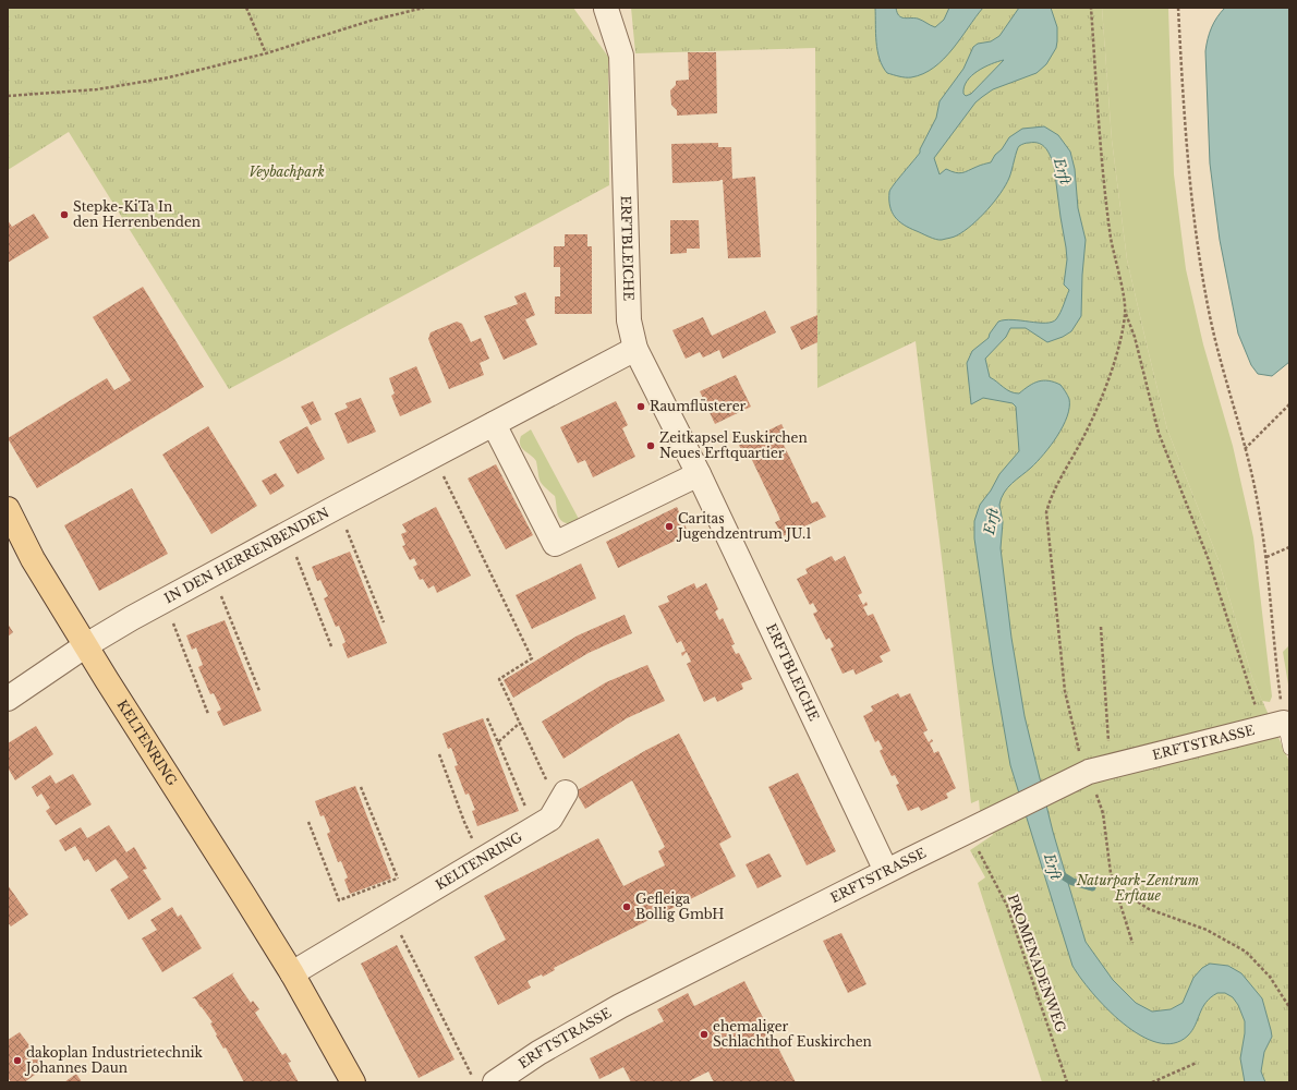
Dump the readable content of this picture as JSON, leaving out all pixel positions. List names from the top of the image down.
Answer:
{
  "streets": {
    "main road": ["KELTENRING"],
    "street": ["ERFTBLEICHE", "IN DEN HERRENBENDEN", "ERFTSTRASSE"],
    "path": ["PROMENADENWEG"]
  },
  "crossings": [
    ["ERFTBLEICHE", "IN DEN HERRENBENDEN"],
    ["ERFTBLEICHE", "ERFTSTRASSE"],
    ["IN DEN HERRENBENDEN", "KELTENRING"],
    ["ERFTSTRASSE", "PROMENADENWEG"]
  ],
  "water": ["Erft"],
  "parks": ["Veybachpark", "Naturpark-Zentrum Erftaue"],
  "places": [
    "Stepke-KiTa In den Herrenbenden",
    "Raumflüsterer",
    "Zeitkapsel Euskirchen Neues Erftquartier",
    "Caritas Jugendzentrum JU.1",
    "Gefleiga Bollig GmbH",
    "ehemaliger Schlachthof Euskirchen",
    "dakoplan Industrietechnik Johannes Daun"
  ]
}
